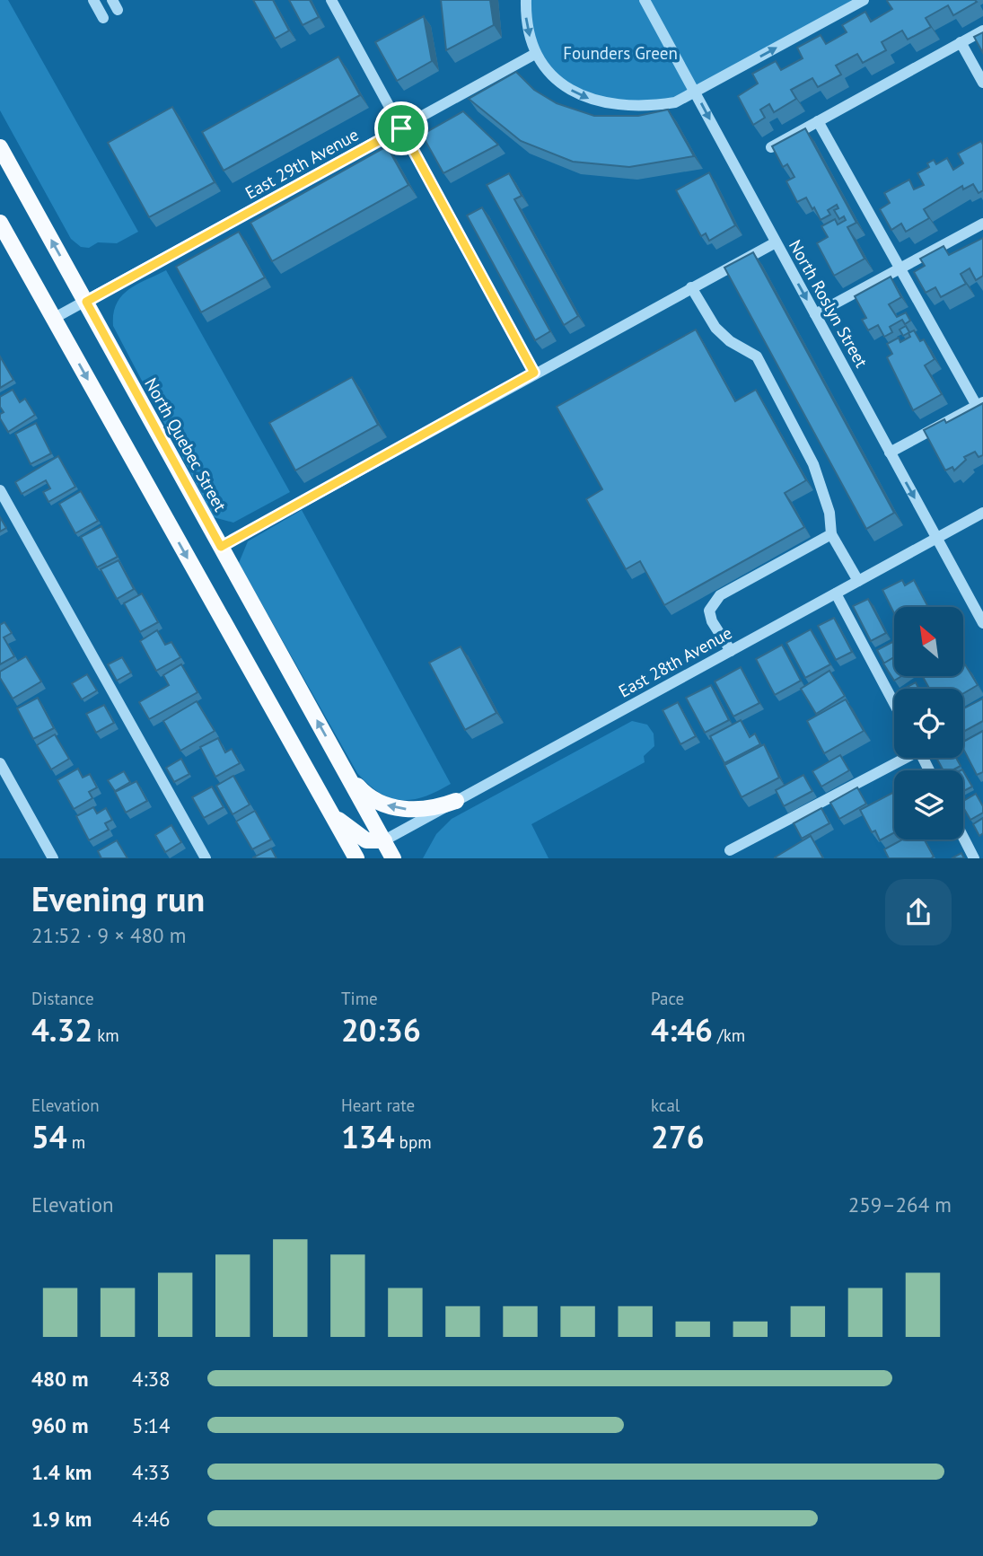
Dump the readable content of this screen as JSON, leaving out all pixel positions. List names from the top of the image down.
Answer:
{
  "streets": {
    "main road": ["North Quebec Street"],
    "street": ["East 29th Avenue", "North Roslyn Street", "East 28th Avenue"]
  },
  "crossings": [
    ["East 29th Avenue", "North Quebec Street"],
    ["North Roslyn Street", "East 28th Avenue"],
    ["North Quebec Street", "East 28th Avenue"]
  ],
  "parks": ["Founders Green"],
  "north": "top left",
  "page": {
    "heading": ["Evening run", "21:52 · 9 × 480 m"],
    "stats": [
      ["Distance", "4.32 km"],
      ["Time", "20:36"],
      ["Pace", "4:46 /km"],
      ["Elevation", "54 m"],
      ["Heart rate", "134 bpm"],
      ["kcal", "276"]
    ],
    "chart": ["Elevation", "259–264 m"],
    "list": [
      {
        "name": "480 m",
        "note": "4:38"
      },
      {
        "name": "960 m",
        "note": "5:14"
      },
      {
        "name": "1.4 km",
        "note": "4:33"
      },
      {
        "name": "1.9 km",
        "note": "4:46"
      }
    ]
  }
}
